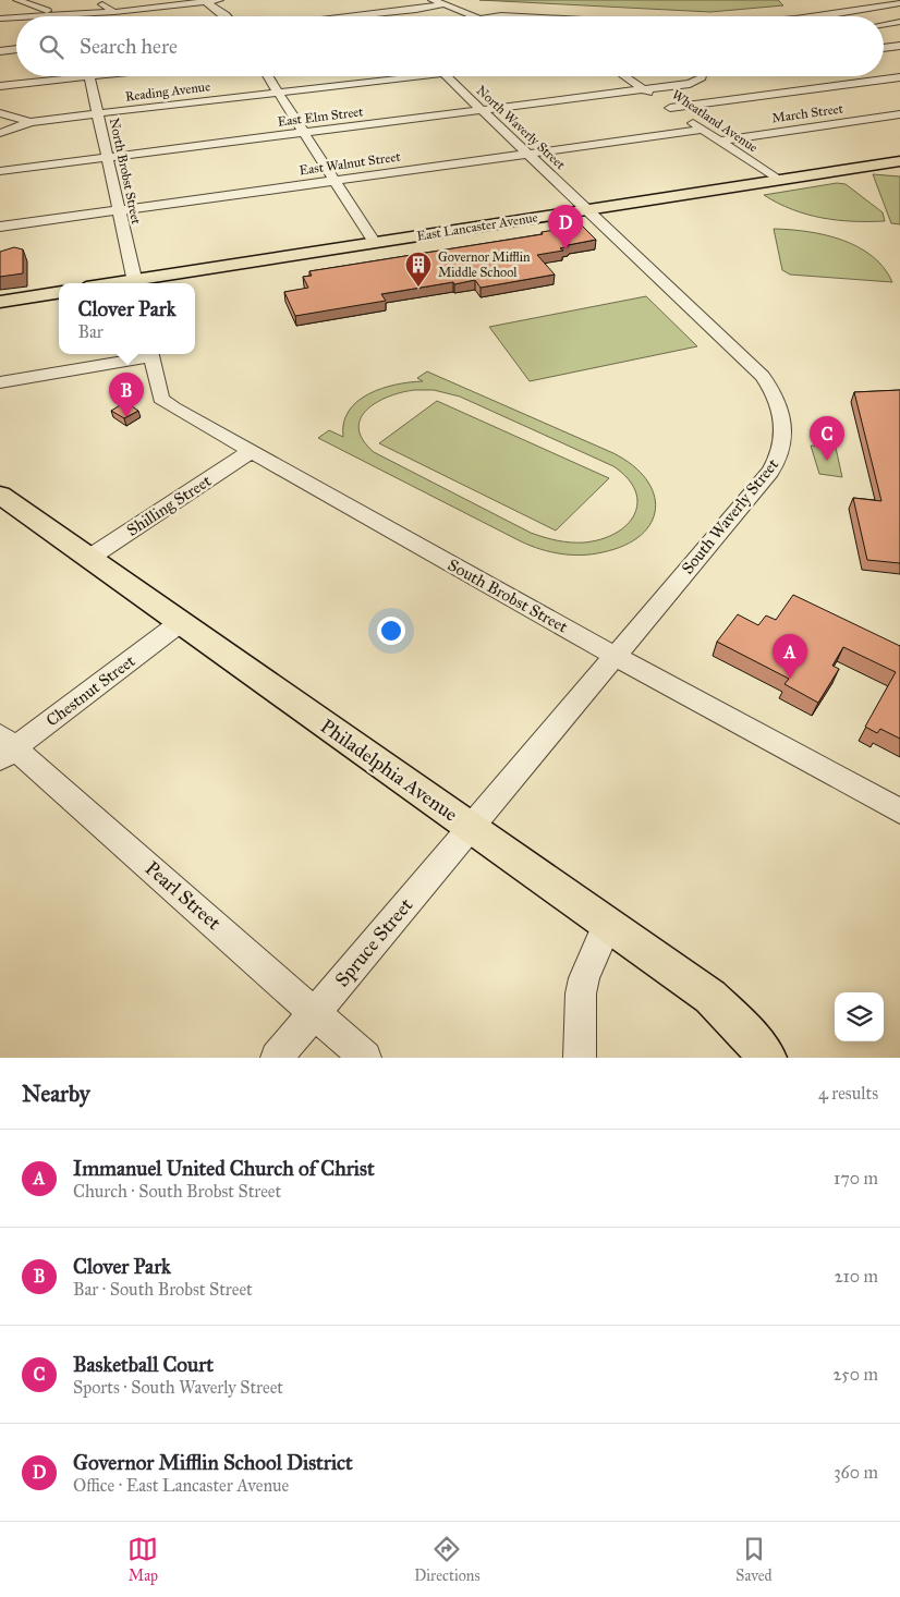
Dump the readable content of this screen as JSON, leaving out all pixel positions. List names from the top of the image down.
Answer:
{
  "streets": {
    "main road": ["East Lancaster Avenue", "Philadelphia Avenue"],
    "street": [
      "Reading Avenue",
      "March Street",
      "East Elm Street",
      "Wheatland Avenue",
      "North Waverly Street",
      "East Walnut Street",
      "North Brobst Street",
      "Shilling Street",
      "South Waverly Street",
      "South Brobst Street",
      "Chestnut Street",
      "Pearl Street",
      "Spruce Street"
    ]
  },
  "crossings": [
    ["Reading Avenue", "North Brobst Street"],
    ["March Street", "Wheatland Avenue"],
    ["East Elm Street", "Wheatland Avenue"],
    ["East Elm Street", "North Waverly Street"],
    ["East Elm Street", "North Brobst Street"],
    ["Wheatland Avenue", "East Walnut Street"],
    ["Wheatland Avenue", "East Lancaster Avenue"],
    ["North Waverly Street", "East Walnut Street"],
    ["North Waverly Street", "East Lancaster Avenue"],
    ["North Waverly Street", "South Waverly Street"],
    ["East Walnut Street", "North Brobst Street"],
    ["East Lancaster Avenue", "South Waverly Street"],
    ["Shilling Street", "South Brobst Street"],
    ["Shilling Street", "Philadelphia Avenue"],
    ["South Waverly Street", "South Brobst Street"],
    ["South Waverly Street", "Philadelphia Avenue"],
    ["South Waverly Street", "Spruce Street"],
    ["Chestnut Street", "Philadelphia Avenue"],
    ["Chestnut Street", "Pearl Street"],
    ["Philadelphia Avenue", "Spruce Street"],
    ["Pearl Street", "Spruce Street"]
  ],
  "places": {
    "building": ["Governor Mifflin Middle School"]
  },
  "page": {
    "search": "Search here",
    "pins": [
      "D",
      "B",
      "C",
      "A"
    ],
    "popup": ["Clover Park", "Bar"],
    "heading": ["Nearby", "4 results"],
    "list": [
      {
        "mark": "A",
        "name": "Immanuel United Church of Christ",
        "note": "Church · South Brobst Street",
        "value": "170 m"
      },
      {
        "mark": "B",
        "name": "Clover Park",
        "note": "Bar · South Brobst Street",
        "value": "210 m"
      },
      {
        "mark": "C",
        "name": "Basketball Court",
        "note": "Sports · South Waverly Street",
        "value": "250 m"
      },
      {
        "mark": "D",
        "name": "Governor Mifflin School District",
        "note": "Office · East Lancaster Avenue",
        "value": "360 m"
      }
    ],
    "nav": ["Map", "Directions", "Saved"]
  }
}
